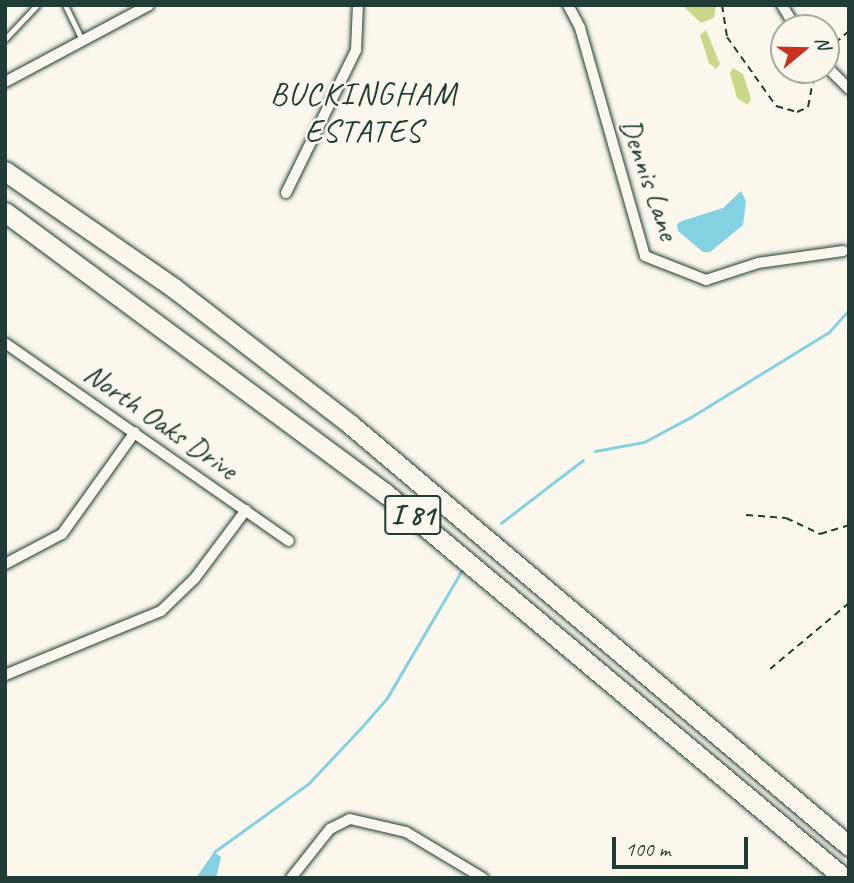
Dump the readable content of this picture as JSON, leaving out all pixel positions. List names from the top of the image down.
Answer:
{
  "streets": {
    "highway": ["I 81"],
    "street": ["Dennis Lane", "North Oaks Drive"]
  },
  "districts": ["BUCKINGHAM ESTATES"],
  "scale_bar": "100 m",
  "north": "right"
}
